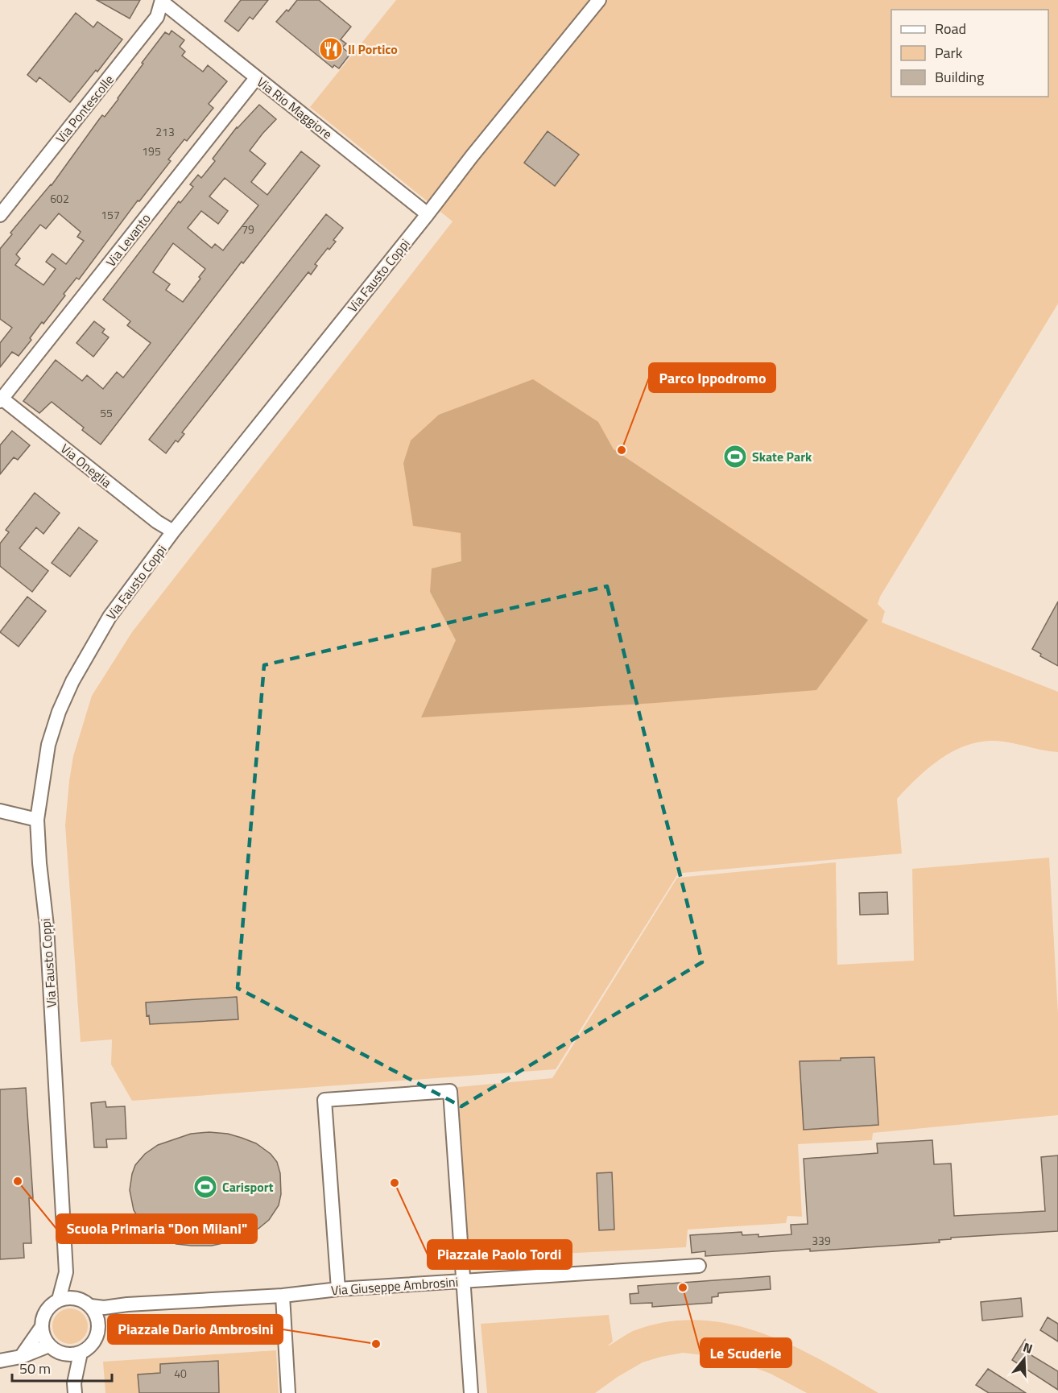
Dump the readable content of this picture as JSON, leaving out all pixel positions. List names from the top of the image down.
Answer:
{
  "streets": {
    "street": [
      "Via Rio Maggiore",
      "Via Pontescolle",
      "Via Levanto",
      "Via Fausto Coppi",
      "Via Oneglia",
      "Via Giuseppe Ambrosini"
    ]
  },
  "crossings": [
    ["Via Rio Maggiore", "Via Pontescolle"],
    ["Via Rio Maggiore", "Via Levanto"],
    ["Via Rio Maggiore", "Via Fausto Coppi"],
    ["Via Levanto", "Via Oneglia"],
    ["Via Fausto Coppi", "Via Oneglia"],
    ["Via Fausto Coppi", "Via Giuseppe Ambrosini"]
  ],
  "places": {
    "restaurant": ["Il Portico"],
    "other": [
      "Parco Ippodromo",
      "Scuola Primaria \"Don Milani\"",
      "Piazzale Paolo Tordi",
      "Le Scuderie",
      "Piazzale Dario Ambrosini"
    ],
    "sports": ["Skate Park", "Carisport"]
  },
  "house_numbers": [
    "213",
    "195",
    "602",
    "157",
    "79",
    "55",
    "339",
    "40"
  ],
  "legend": ["Road", "Park", "Building"],
  "scale_bar": "50 m",
  "north": "top"
}
